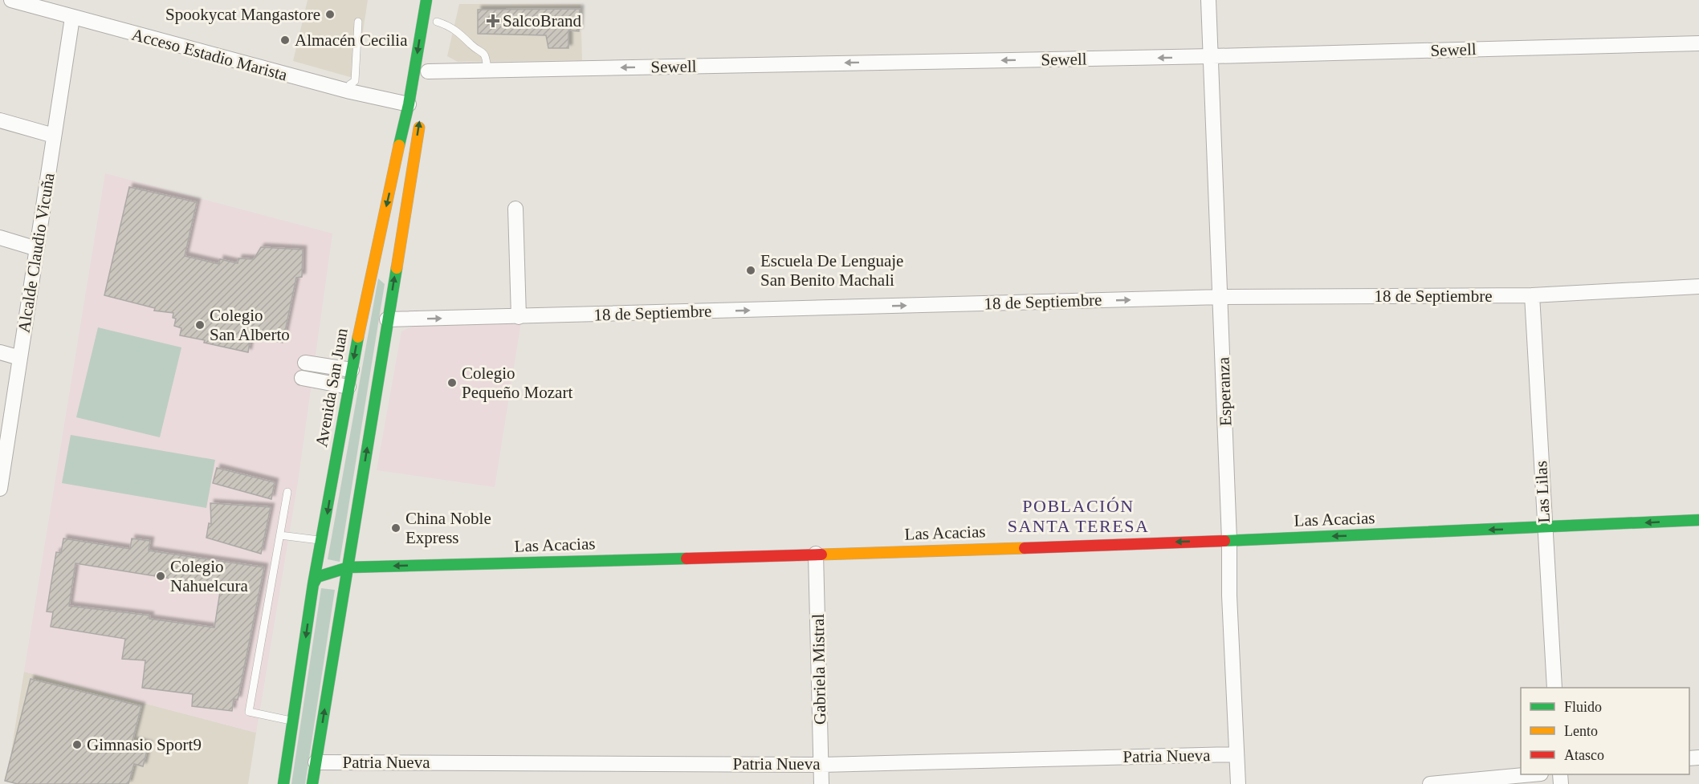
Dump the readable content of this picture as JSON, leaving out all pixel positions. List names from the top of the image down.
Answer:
{
  "streets": {
    "main road": ["Avenida San Juan", "Las Acacias"],
    "street": [
      "Sewell",
      "Acceso Estadio Marista",
      "Alcalde Claudio Vicuña",
      "18 de Septiembre",
      "Esperanza",
      "Las Lilas",
      "Gabriela Mistral",
      "Patria Nueva"
    ]
  },
  "crossings": [
    ["Sewell", "Esperanza"],
    ["Acceso Estadio Marista", "Alcalde Claudio Vicuña"],
    ["Acceso Estadio Marista", "Avenida San Juan"],
    ["18 de Septiembre", "Esperanza"],
    ["18 de Septiembre", "Las Lilas"],
    ["Avenida San Juan", "Las Acacias"],
    ["Esperanza", "Las Acacias"],
    ["Esperanza", "Patria Nueva"],
    ["Las Lilas", "Las Acacias"],
    ["Las Acacias", "Gabriela Mistral"],
    ["Gabriela Mistral", "Patria Nueva"]
  ],
  "one_way": ["Sewell", "18 de Septiembre", "Las Acacias"],
  "districts": ["POBLACIÓN SANTA TERESA"],
  "places": {
    "other": [
      "Spookycat Mangastore",
      "Almacén Cecilia",
      "Escuela De Lenguaje San Benito Machali",
      "Colegio San Alberto",
      "Colegio Pequeño Mozart",
      "China Noble Express",
      "Colegio Nahuelcura",
      "Gimnasio Sport9"
    ],
    "health": ["SalcoBrand"]
  },
  "legend": ["Fluido", "Lento", "Atasco"]
}
